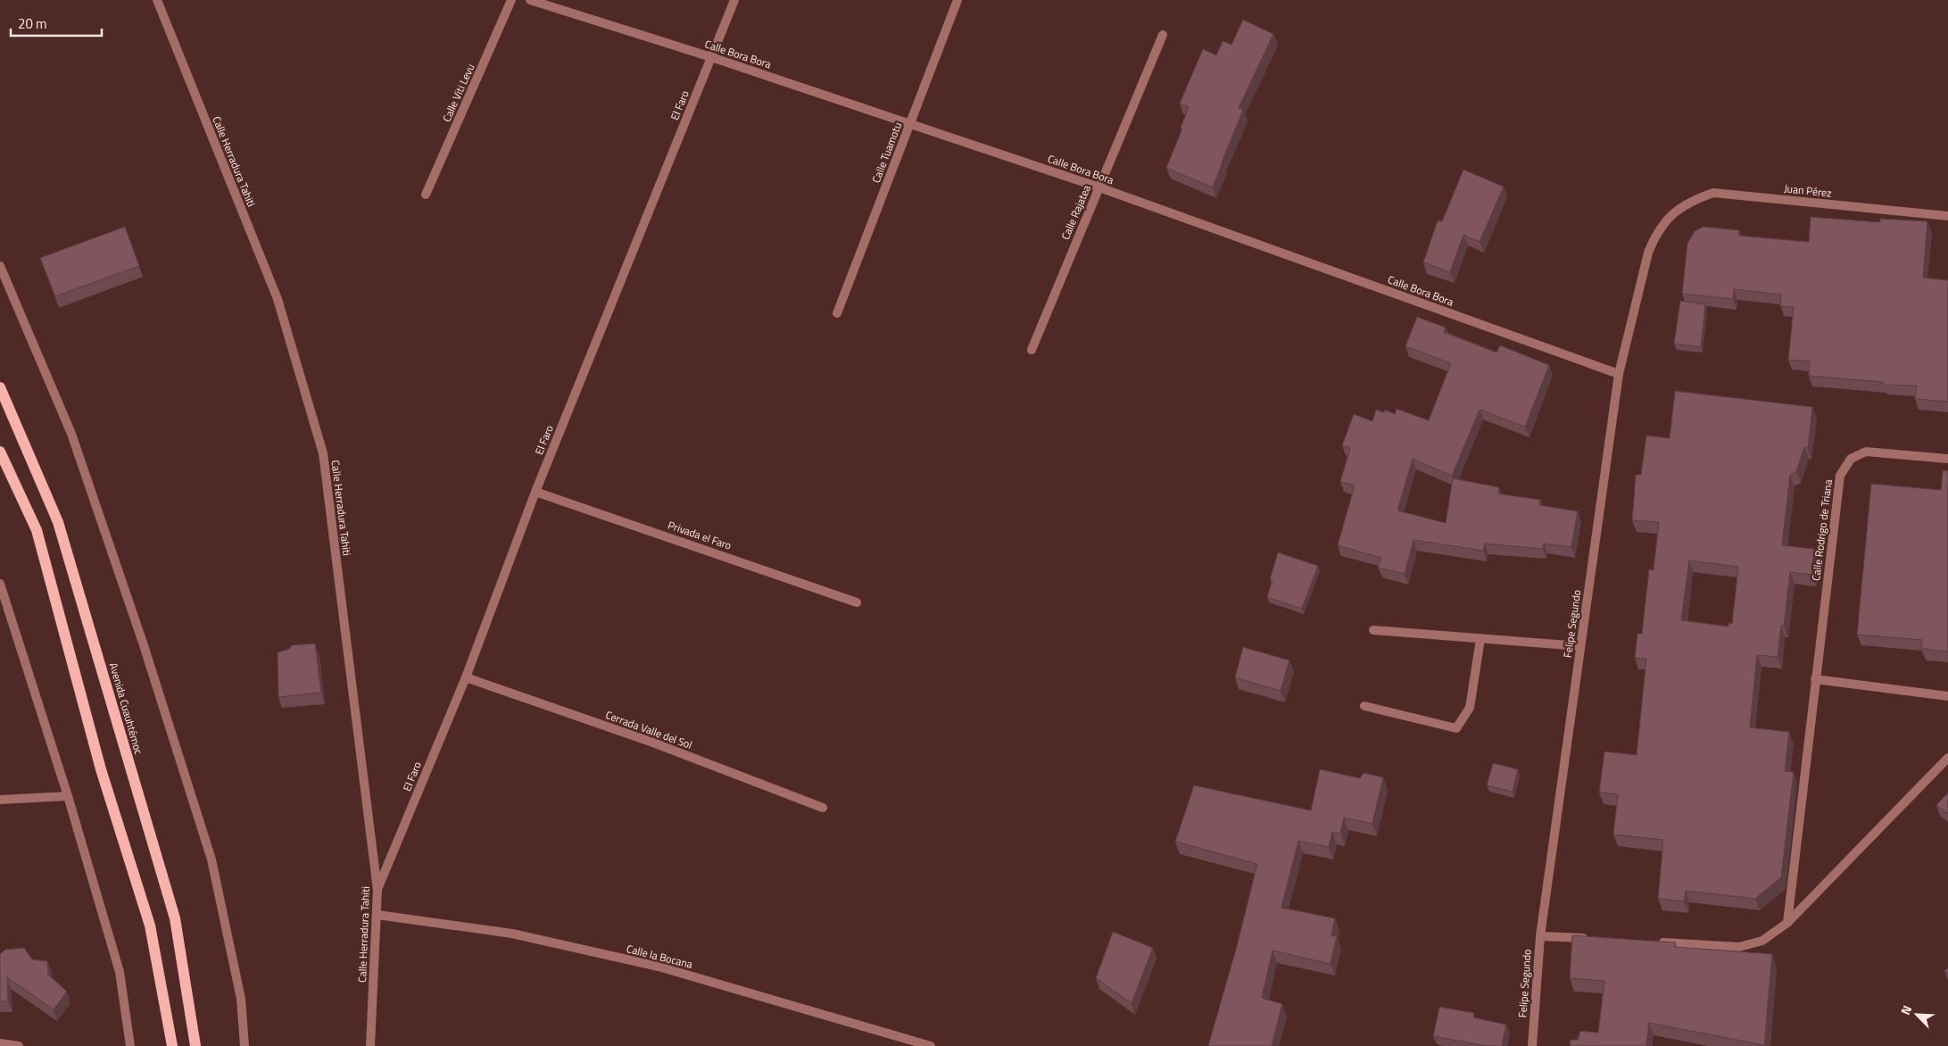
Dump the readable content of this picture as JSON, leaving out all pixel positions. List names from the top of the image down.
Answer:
{
  "streets": {
    "main road": ["Avenida Cuauhtémoc"],
    "street": [
      "Calle Bora Bora",
      "Calle Viti Levu",
      "El Faro",
      "Calle Tuamotu",
      "Calle Herradura Tahiti",
      "Juan Pérez",
      "Calle Rajatea",
      "Calle Rodrigo de Triana",
      "Privada el Faro",
      "Felipe Segundo",
      "Cerrada Valle del Sol",
      "Calle la Bocana"
    ]
  },
  "crossings": [
    ["Calle Bora Bora", "El Faro"],
    ["Calle Bora Bora", "Calle Tuamotu"],
    ["Calle Bora Bora", "Calle Rajatea"],
    ["Calle Bora Bora", "Felipe Segundo"],
    ["El Faro", "Calle Herradura Tahiti"],
    ["El Faro", "Privada el Faro"],
    ["El Faro", "Cerrada Valle del Sol"],
    ["Calle Herradura Tahiti", "Calle la Bocana"],
    ["Juan Pérez", "Felipe Segundo"]
  ],
  "scale_bar": "20 m",
  "north": "top left"
}
